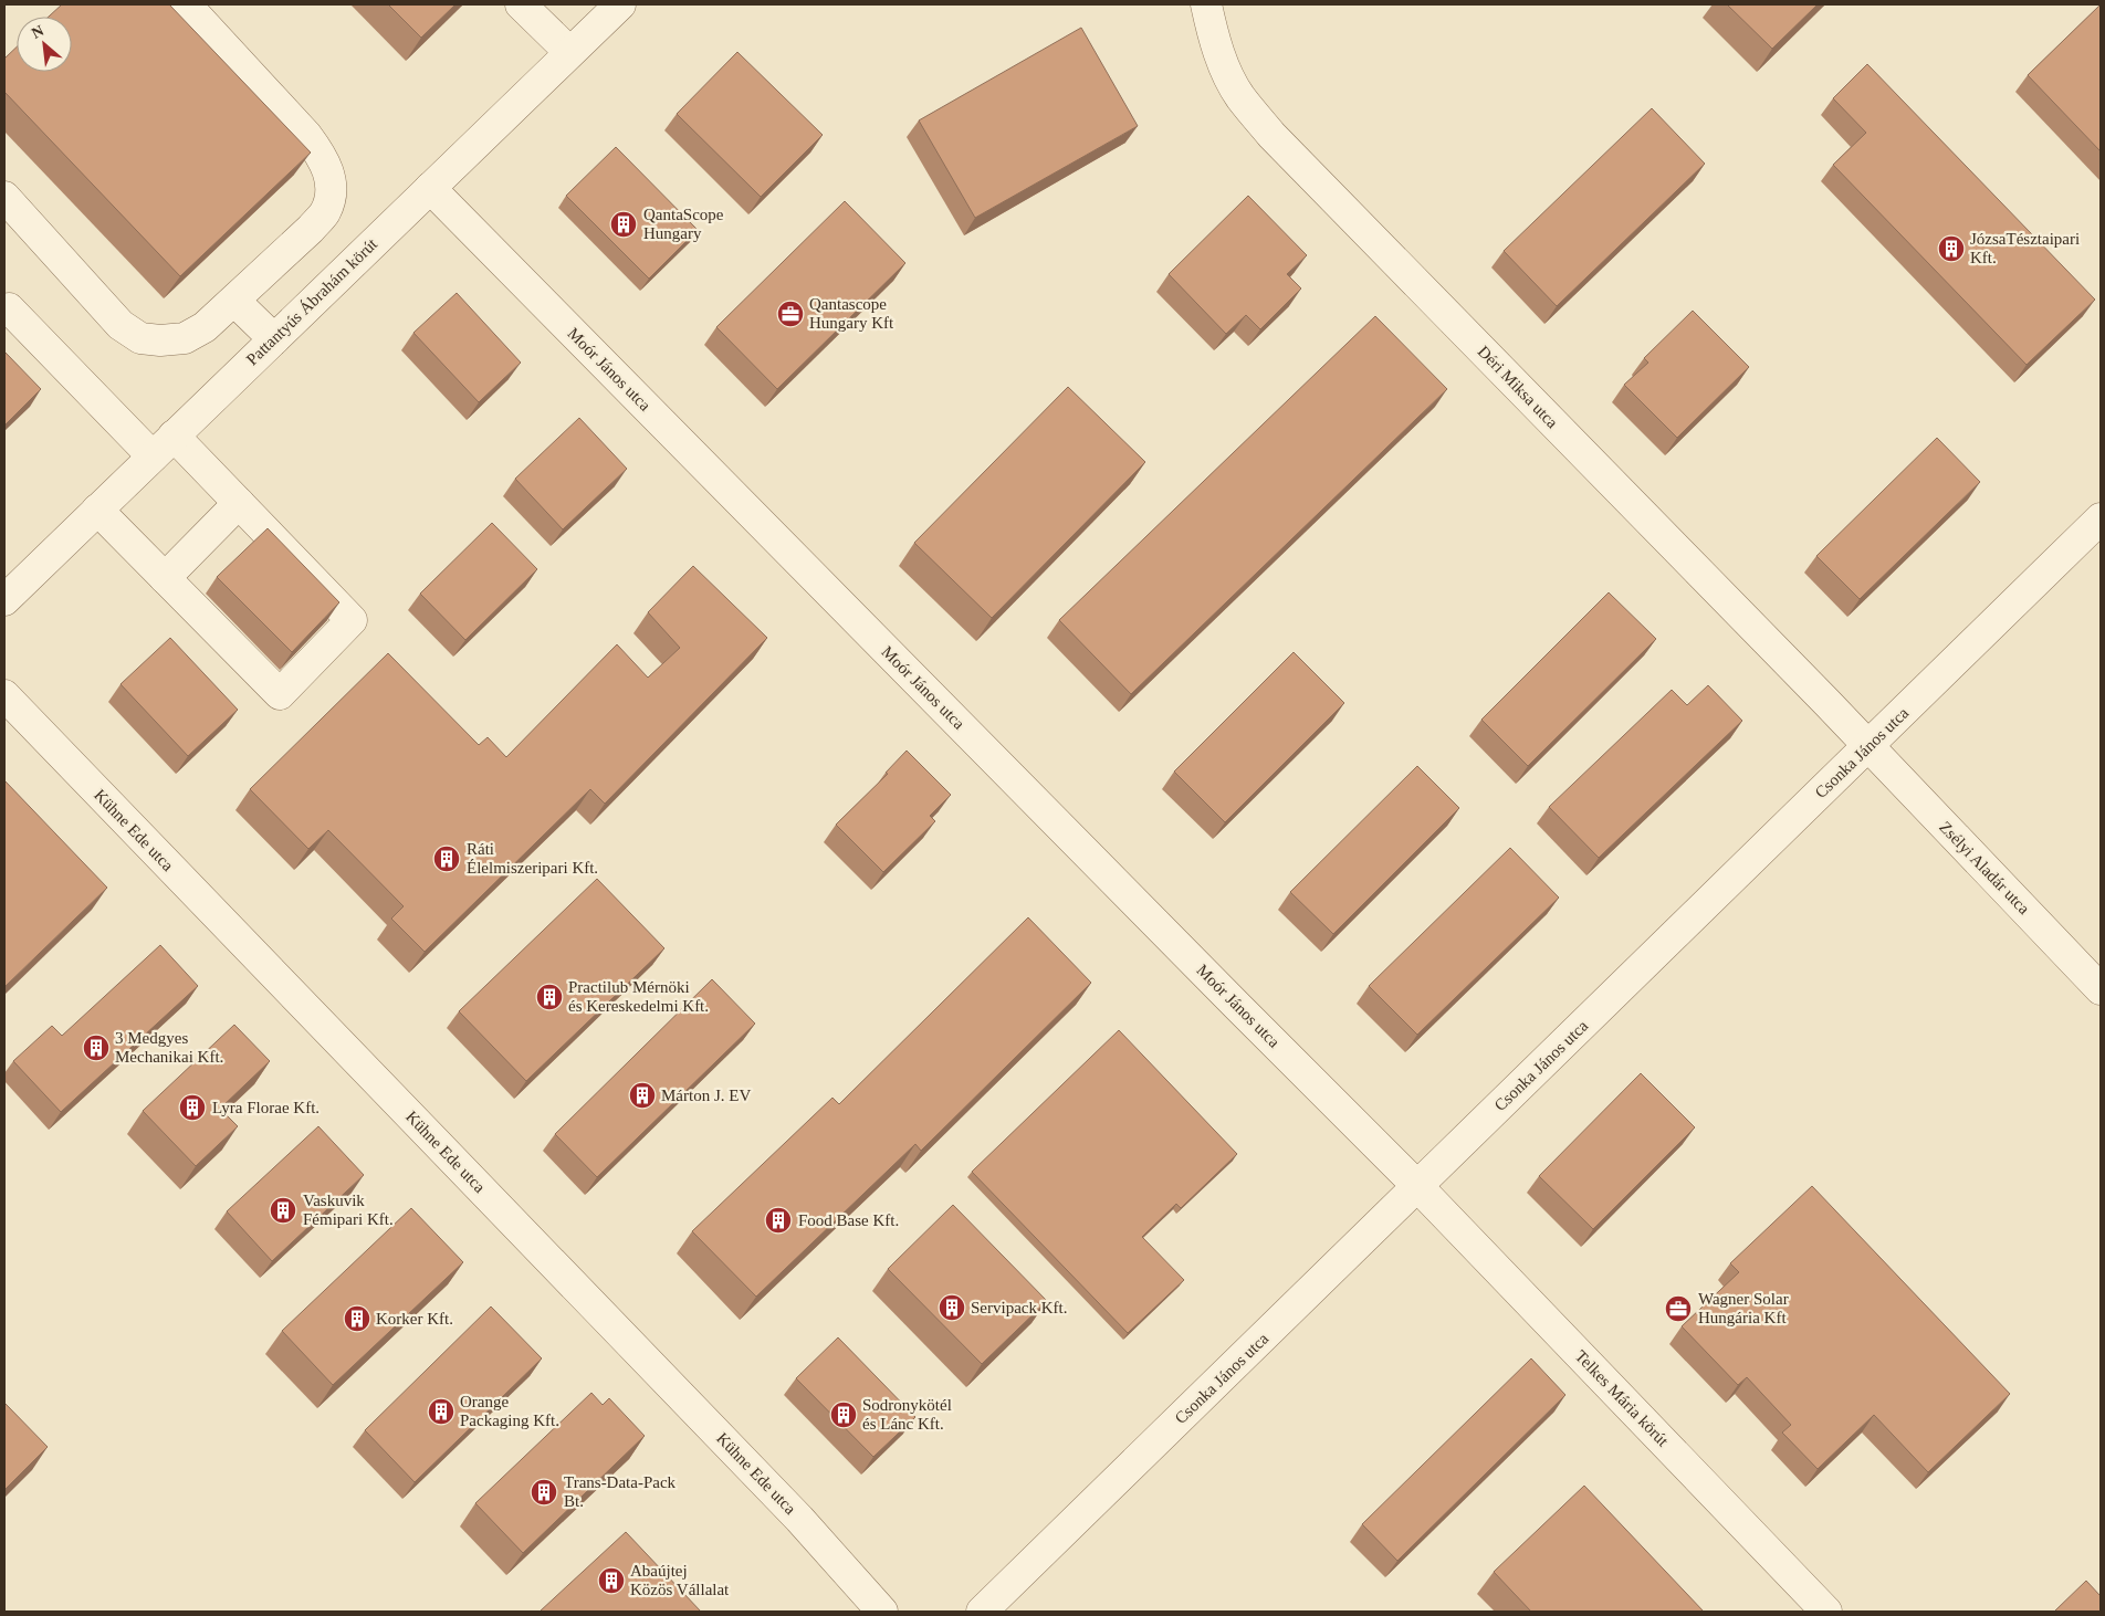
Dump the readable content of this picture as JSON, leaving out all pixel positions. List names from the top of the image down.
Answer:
{
  "streets": {
    "street": [
      "Pattantyús Ábrahám körút",
      "Moór János utca",
      "Déri Miksa utca",
      "Csonka János utca",
      "Kühne Ede utca",
      "Zsélyi Aladár utca",
      "Telkes Mária körút"
    ]
  },
  "crossings": [
    ["Pattantyús Ábrahám körút", "Moór János utca"],
    ["Moór János utca", "Csonka János utca"],
    ["Moór János utca", "Telkes Mária körút"],
    ["Déri Miksa utca", "Csonka János utca"],
    ["Déri Miksa utca", "Zsélyi Aladár utca"],
    ["Csonka János utca", "Zsélyi Aladár utca"],
    ["Csonka János utca", "Telkes Mária körút"]
  ],
  "places": {
    "building": [
      "QantaScope Hungary",
      "JózsaTésztaipari Kft.",
      "Ráti Élelmiszeripari Kft.",
      "Practilub Mérnöki és Kereskedelmi Kft.",
      "3 Medgyes Mechanikai Kft.",
      "Márton J. EV",
      "Lyra Florae Kft.",
      "Vaskuvik Fémipari Kft.",
      "Food Base Kft.",
      "Servipack Kft.",
      "Korker Kft.",
      "Orange Packaging Kft.",
      "Sodronykötél és Lánc Kft.",
      "Trans-Data-Pack Bt.",
      "Abaújtej Közös Vállalat"
    ],
    "office": ["Qantascope Hungary Kft", "Wagner Solar Hungária Kft"]
  },
  "north": "top left"
}
